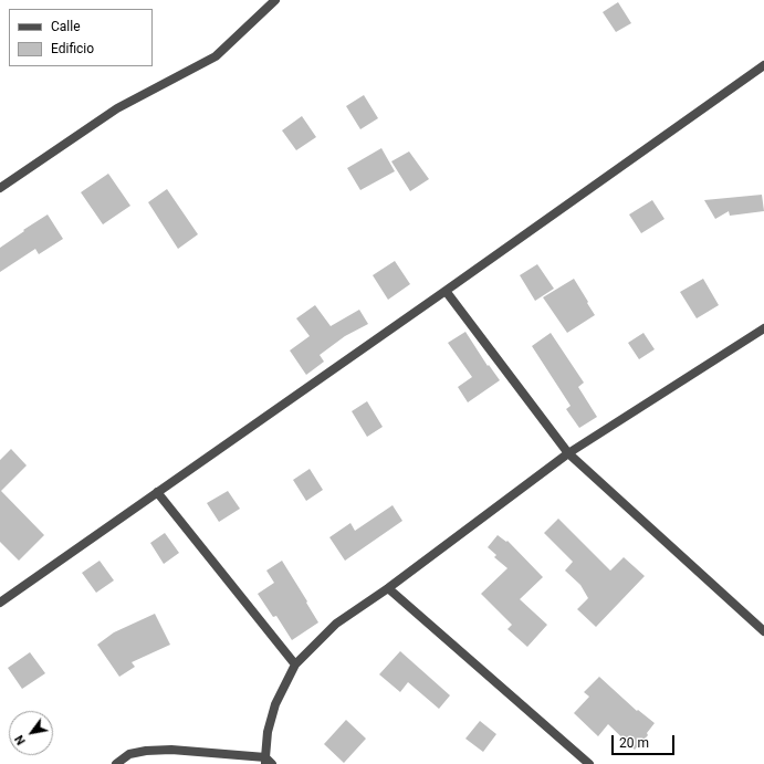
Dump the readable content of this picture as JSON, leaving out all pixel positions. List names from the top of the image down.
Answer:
{
  "legend": ["Calle", "Edificio"],
  "scale_bar": "20 m",
  "north": "bottom left"
}
